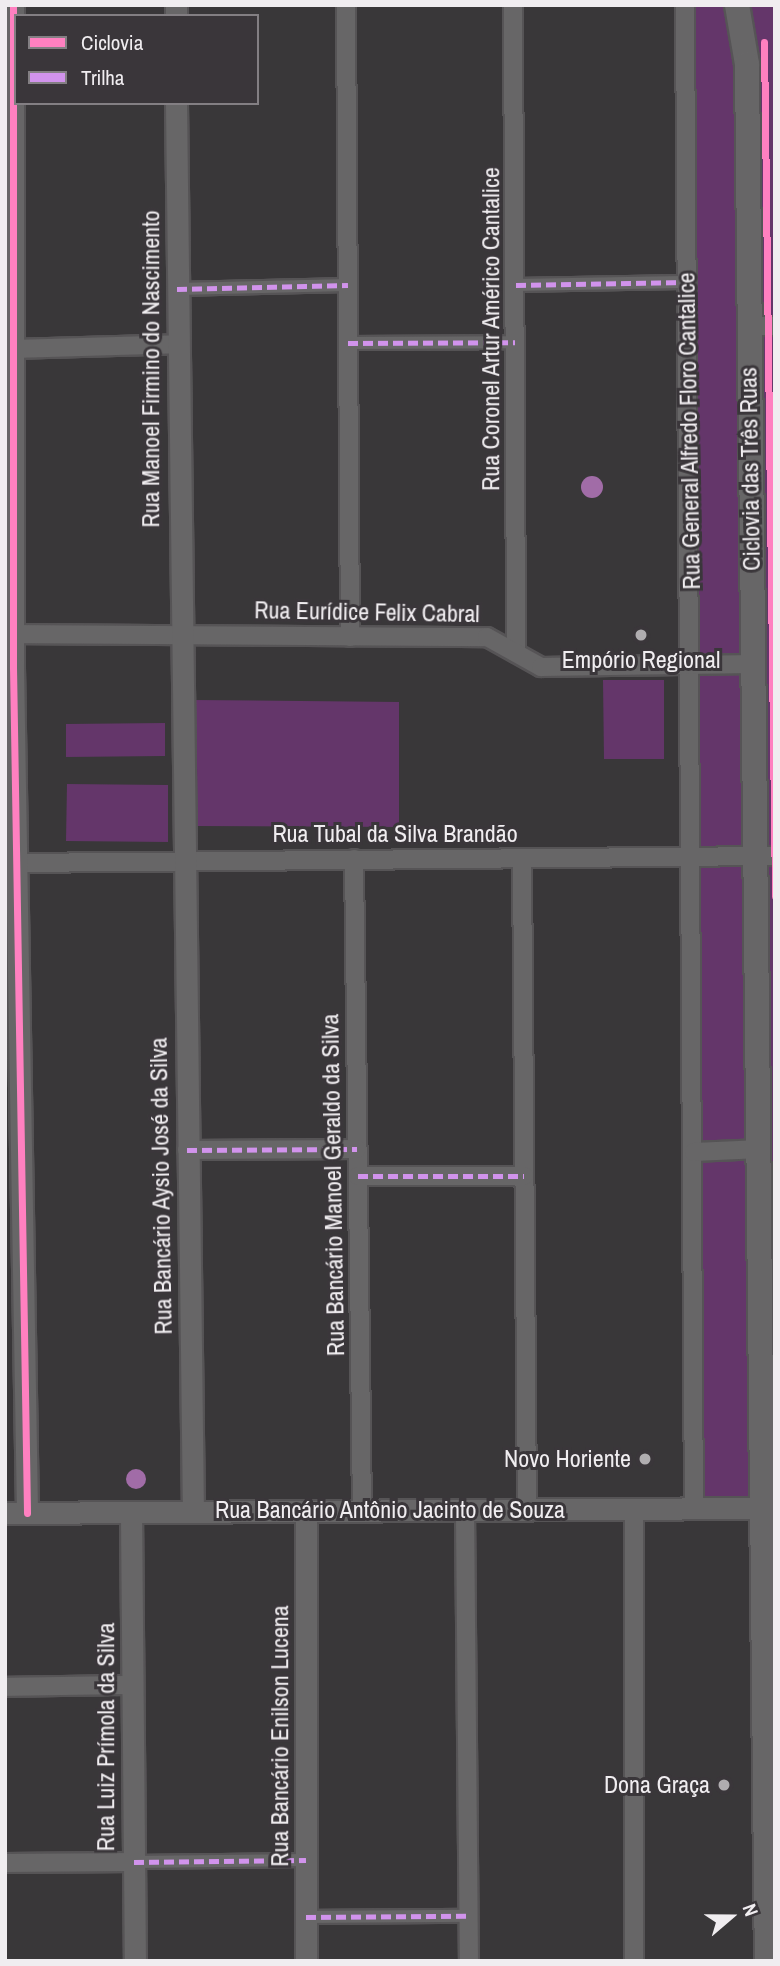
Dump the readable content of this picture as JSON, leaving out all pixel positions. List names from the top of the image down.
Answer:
{
  "streets": {
    "street": [
      "Rua Coronel Artur Américo Cantalice",
      "Rua Manoel Firmino do Nascimento",
      "Rua General Alfredo Floro Cantalice",
      "Rua Eurídice Felix Cabral",
      "Rua Tubal da Silva Brandão",
      "Rua Bancário Manoel Geraldo da Silva",
      "Rua Bancário Aysio José da Silva",
      "Rua Bancário Antônio Jacinto de Souza",
      "Rua Bancário Enilson Lucena",
      "Rua Luiz Prímola da Silva"
    ],
    "cycle path": ["Ciclovia das Três Ruas"]
  },
  "crossings": [
    ["Rua Coronel Artur Américo Cantalice", "Rua Eurídice Felix Cabral"],
    ["Rua Manoel Firmino do Nascimento", "Rua Eurídice Felix Cabral"],
    ["Rua Manoel Firmino do Nascimento", "Rua Tubal da Silva Brandão"],
    ["Rua Manoel Firmino do Nascimento", "Rua Bancário Aysio José da Silva"],
    ["Rua General Alfredo Floro Cantalice", "Rua Eurídice Felix Cabral"],
    ["Rua General Alfredo Floro Cantalice", "Rua Tubal da Silva Brandão"],
    ["Rua General Alfredo Floro Cantalice", "Rua Bancário Antônio Jacinto de Souza"],
    ["Rua Tubal da Silva Brandão", "Rua Bancário Manoel Geraldo da Silva"],
    ["Rua Tubal da Silva Brandão", "Rua Bancário Aysio José da Silva"],
    ["Rua Bancário Manoel Geraldo da Silva", "Rua Bancário Antônio Jacinto de Souza"],
    ["Rua Bancário Aysio José da Silva", "Rua Bancário Antônio Jacinto de Souza"],
    ["Rua Bancário Antônio Jacinto de Souza", "Rua Bancário Enilson Lucena"],
    ["Rua Bancário Antônio Jacinto de Souza", "Rua Luiz Prímola da Silva"]
  ],
  "places": ["Empório Regional", "Novo Horiente", "Dona Graça"],
  "legend": ["Ciclovia", "Trilha"],
  "north": "right"
}
